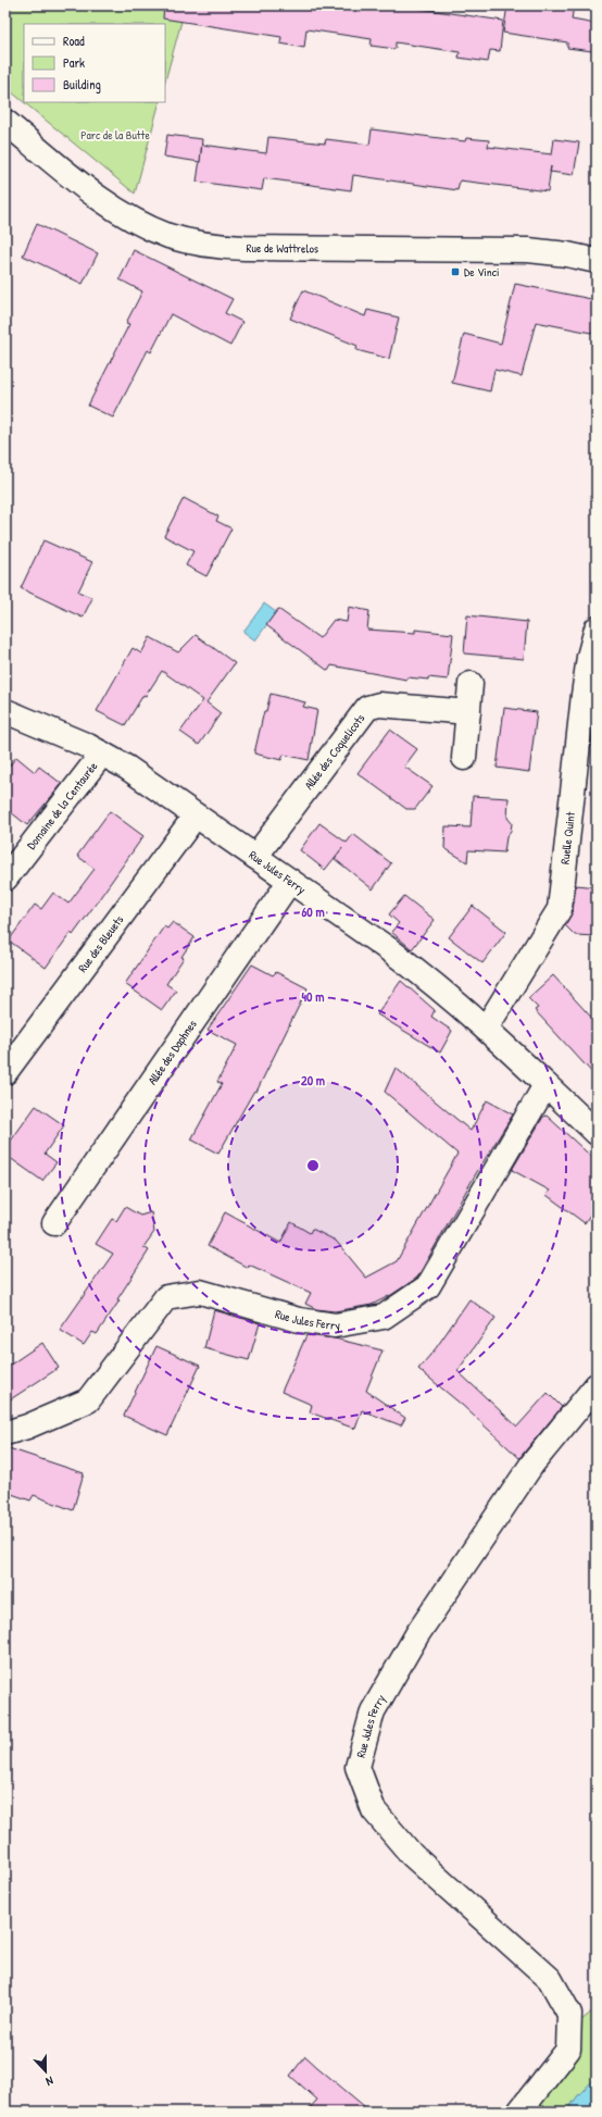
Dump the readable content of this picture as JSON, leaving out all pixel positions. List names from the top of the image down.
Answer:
{
  "streets": {
    "street": [
      "Rue de Wattrelos",
      "Allée des Coquelicots",
      "Domaine de la Centaurée",
      "Ruelle Quint",
      "Rue Jules Ferry",
      "Rue des Bleuets",
      "Allée des Daphnes"
    ]
  },
  "crossings": [
    ["Allée des Coquelicots", "Rue Jules Ferry"],
    ["Domaine de la Centaurée", "Rue Jules Ferry"],
    ["Ruelle Quint", "Rue Jules Ferry"],
    ["Rue Jules Ferry", "Rue des Bleuets"],
    ["Rue Jules Ferry", "Allée des Daphnes"]
  ],
  "parks": ["Parc de la Butte"],
  "places": {
    "transit": ["De Vinci"]
  },
  "legend": ["Road", "Park", "Building"],
  "north": "bottom",
  "rings": ["60 m", "40 m", "20 m"]
}
